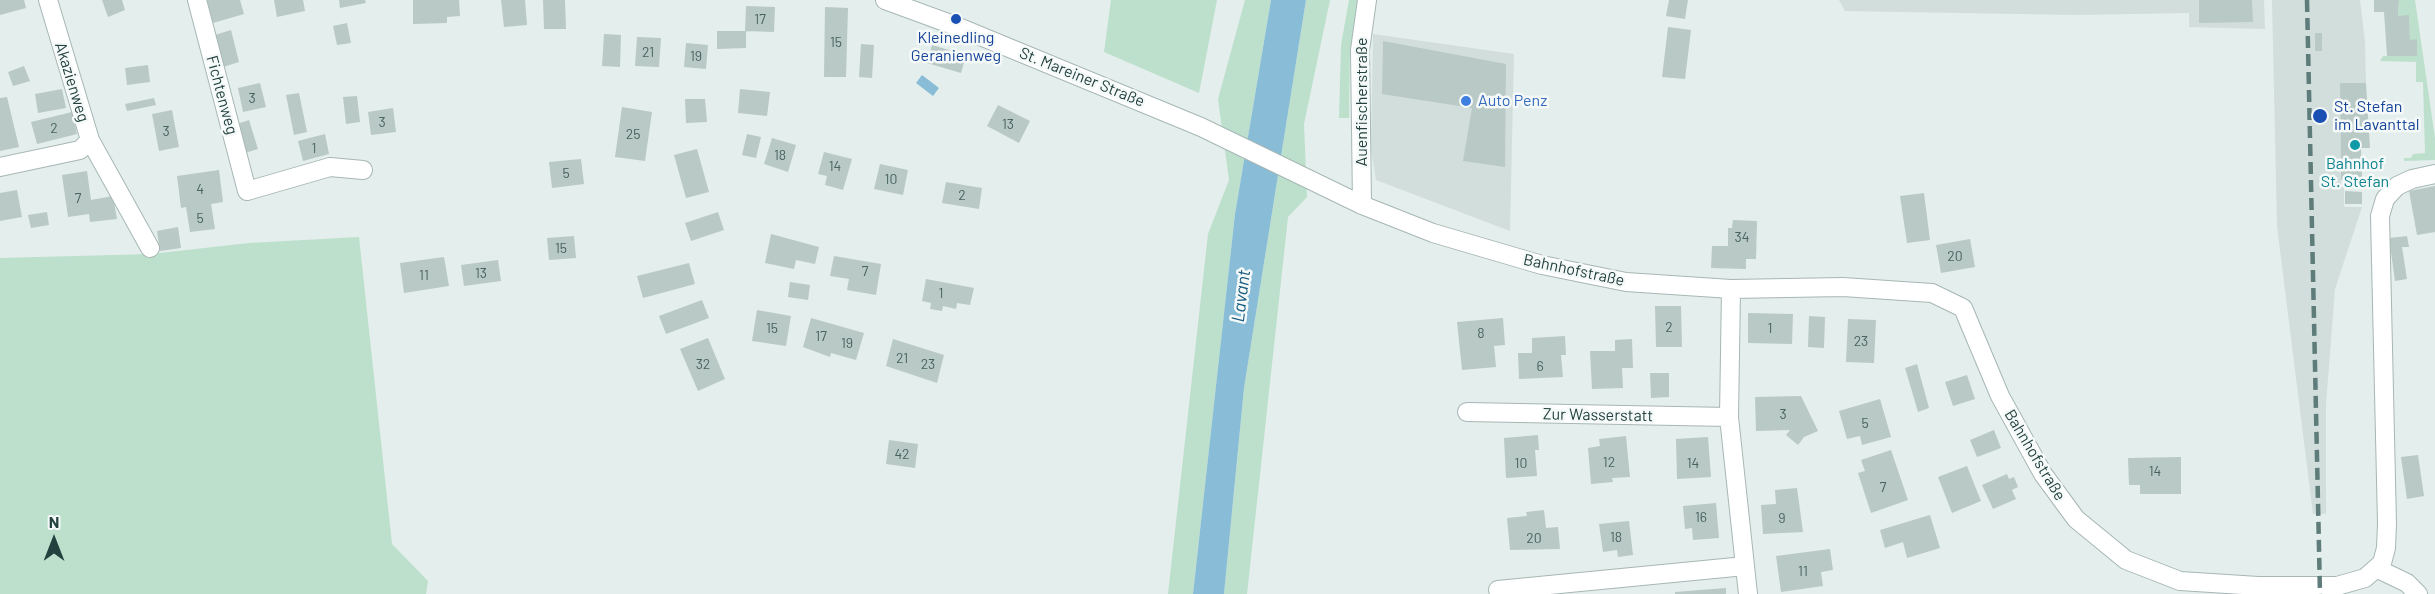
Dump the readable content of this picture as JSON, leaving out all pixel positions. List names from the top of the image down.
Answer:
{
  "streets": {
    "street": [
      "St. Mareiner Straße",
      "Akazienweg",
      "Fichtenweg",
      "Auenfischerstraße",
      "Bahnhofstraße",
      "Zur Wasserstatt"
    ]
  },
  "crossings": [
    ["St. Mareiner Straße", "Bahnhofstraße"],
    ["Auenfischerstraße", "Bahnhofstraße"]
  ],
  "water": ["Lavant"],
  "places": [
    "Kleinedling Geranienweg",
    "Auto Penz",
    "St. Stefan im Lavanttal",
    "Bahnhof St. Stefan"
  ],
  "house_numbers": [
    "17",
    "15",
    "21",
    "19",
    "3",
    "3",
    "13",
    "2",
    "3",
    "25",
    "1",
    "18",
    "14",
    "5",
    "10",
    "4",
    "2",
    "7",
    "5",
    "34",
    "15",
    "20",
    "7",
    "13",
    "11",
    "1",
    "2",
    "15",
    "1",
    "8",
    "17",
    "23",
    "19",
    "21",
    "32",
    "23",
    "6",
    "3",
    "5",
    "42",
    "12",
    "10",
    "14",
    "14",
    "7",
    "16",
    "9",
    "18",
    "20",
    "11"
  ],
  "north": "top"
}
